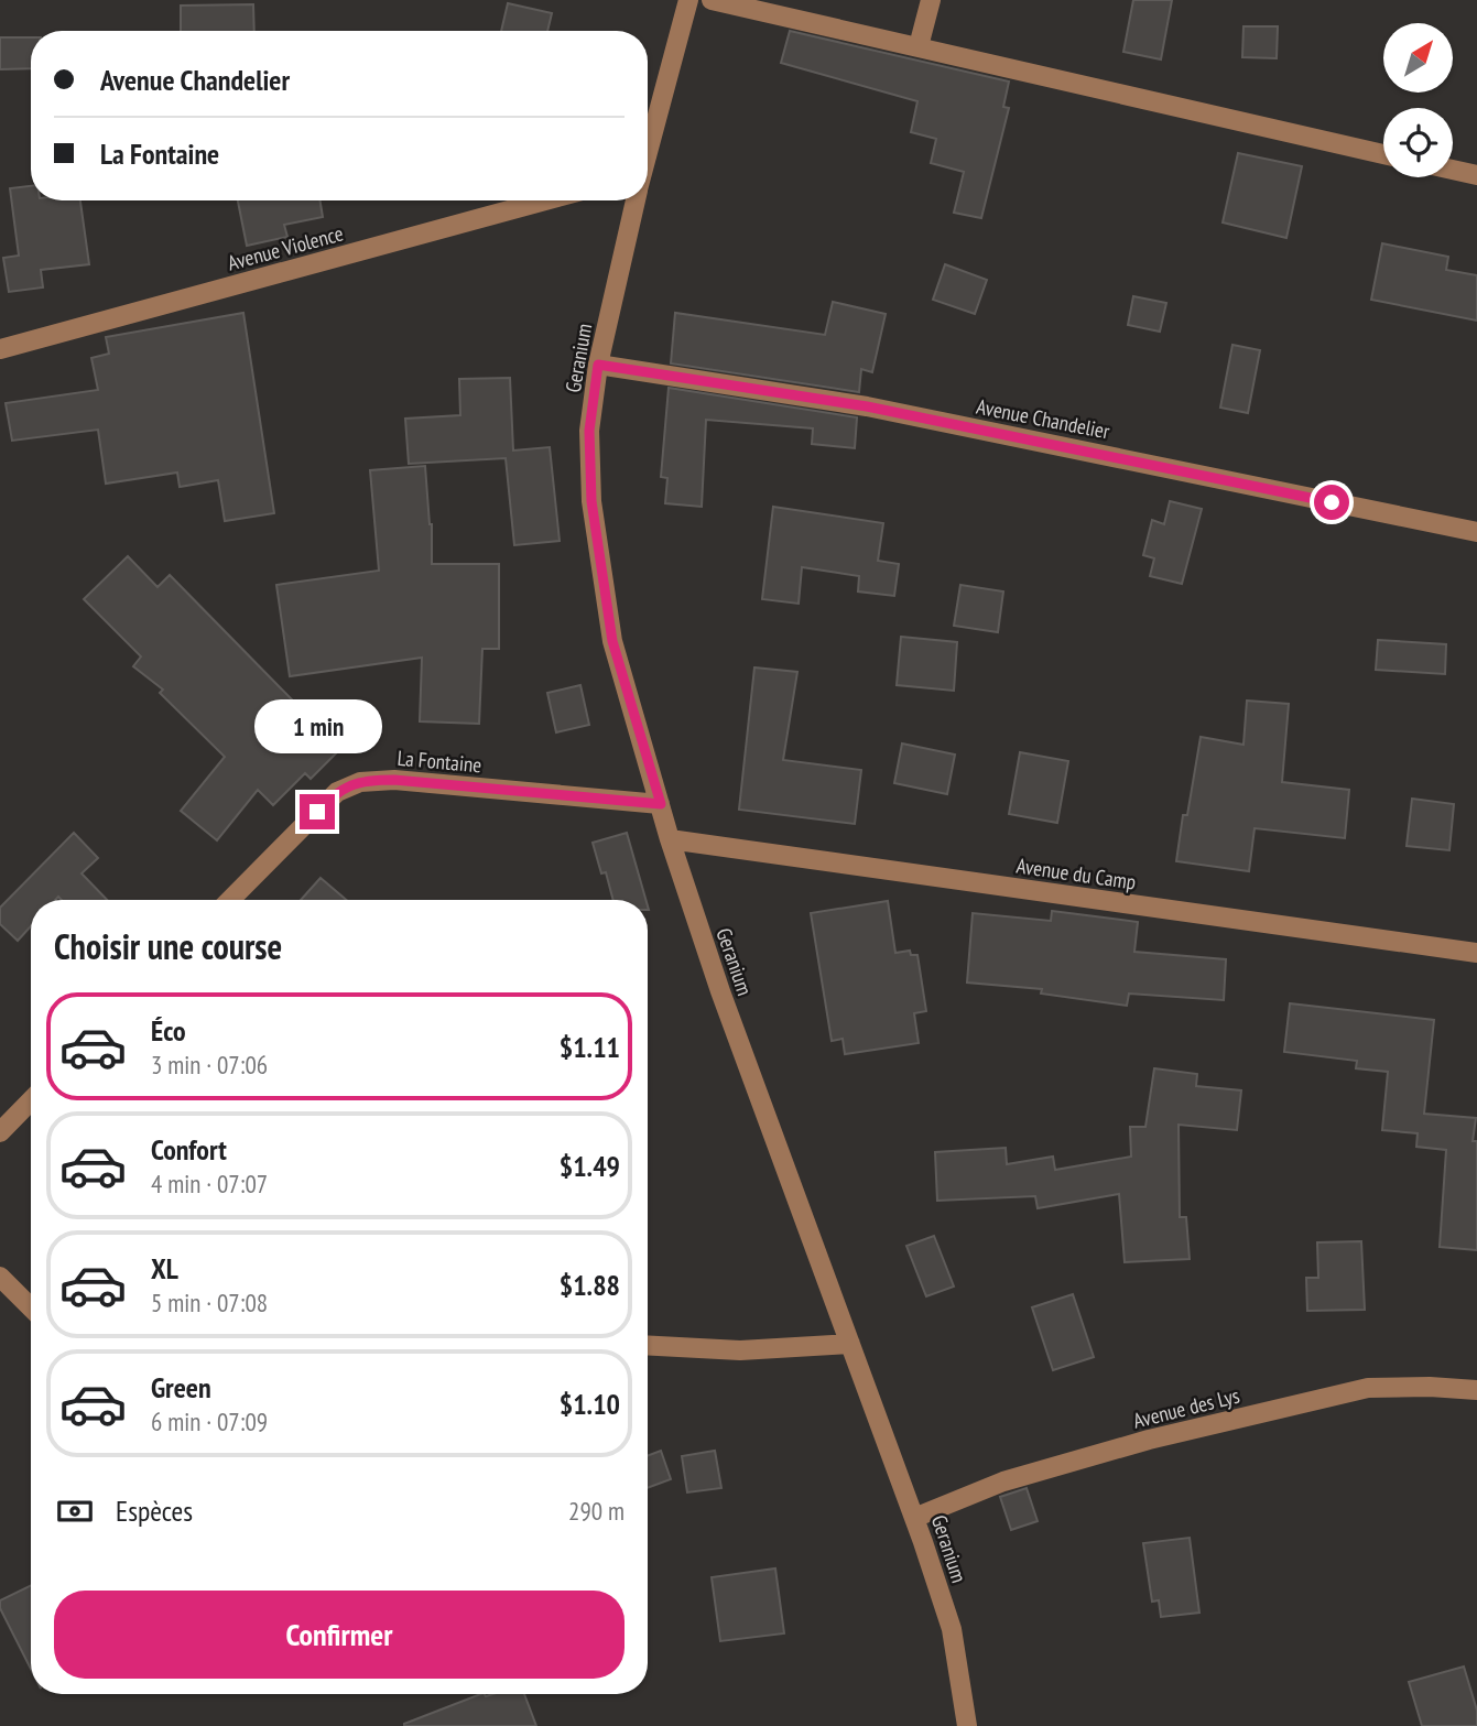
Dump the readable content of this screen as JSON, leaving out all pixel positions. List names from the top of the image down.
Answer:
{
  "streets": {
    "street": [
      "Avenue Violence",
      "Geranium",
      "Avenue Chandelier",
      "La Fontaine",
      "Avenue du Camp",
      "Avenue des Lys"
    ]
  },
  "crossings": [
    ["Geranium", "Avenue Chandelier"],
    ["Geranium", "La Fontaine"],
    ["Geranium", "Avenue du Camp"],
    ["Geranium", "Avenue des Lys"]
  ],
  "north": "top right",
  "page": {
    "banner": ["Avenue Chandelier", "La Fontaine"],
    "bubble": "1 min",
    "heading": "Choisir une course",
    "list": [
      {
        "name": "Éco",
        "note": "3 min · 07:06",
        "value": "$1.11"
      },
      {
        "name": "Confort",
        "note": "4 min · 07:07",
        "value": "$1.49"
      },
      {
        "name": "XL",
        "note": "5 min · 07:08",
        "value": "$1.88"
      },
      {
        "name": "Green",
        "note": "6 min · 07:09",
        "value": "$1.10"
      }
    ],
    "pay": ["Espèces", "290 m"],
    "buttons": "Confirmer"
  }
}
